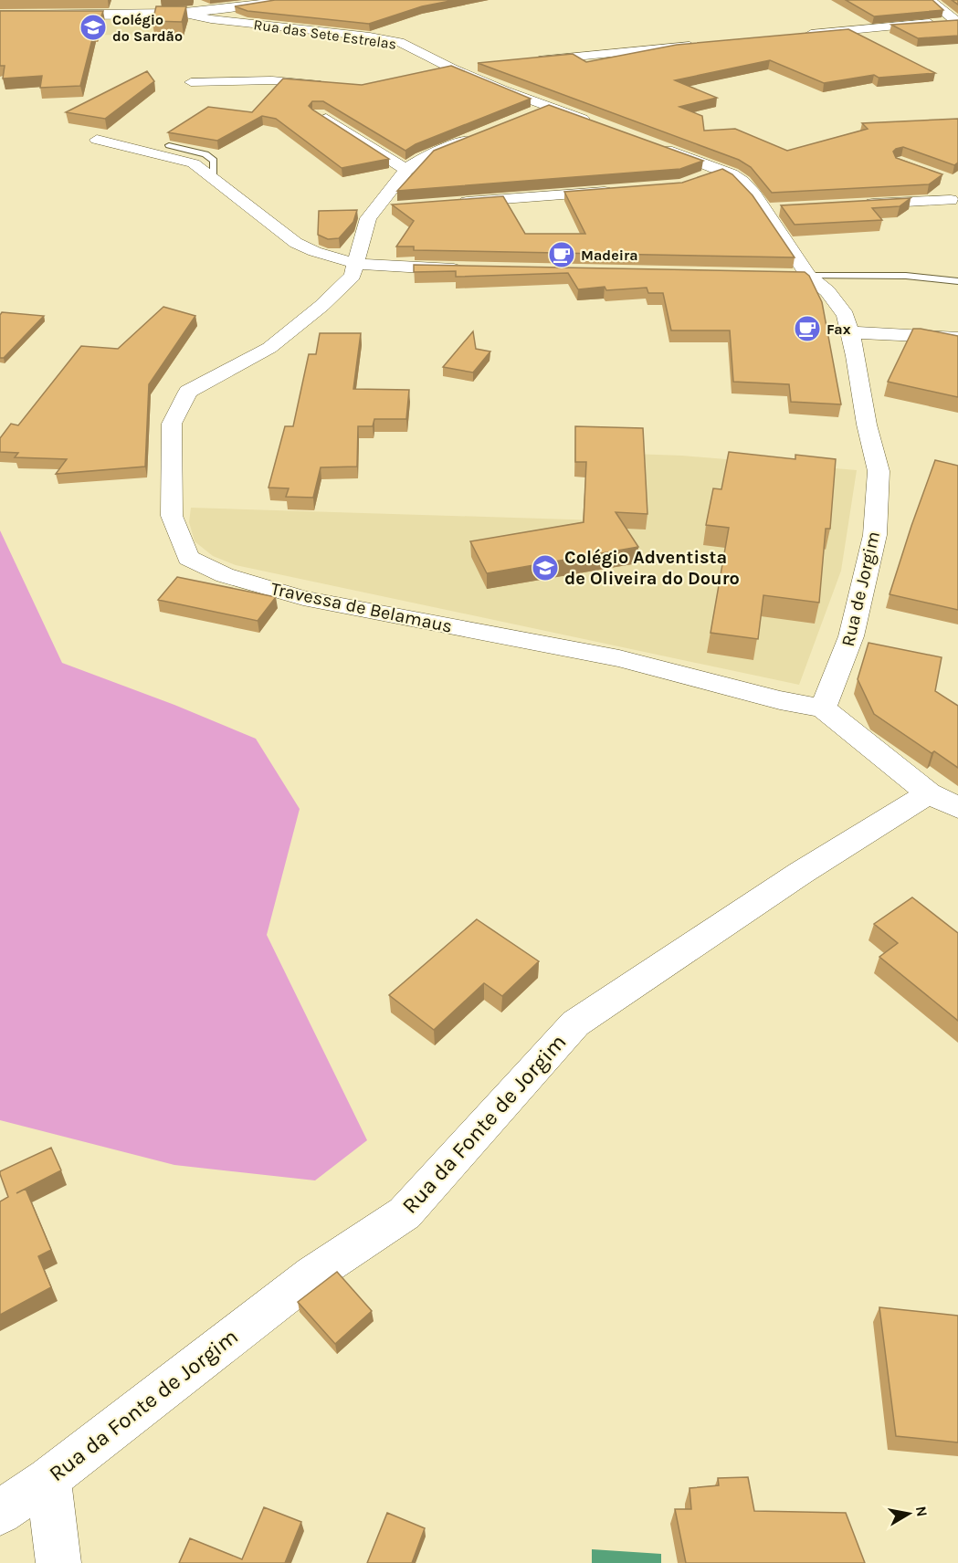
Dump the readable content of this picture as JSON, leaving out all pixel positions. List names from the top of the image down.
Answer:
{
  "streets": {
    "street": [
      "Rua das Sete Estrelas",
      "Rua de Jorgim",
      "Travessa de Belamaus",
      "Rua da Fonte de Jorgim"
    ]
  },
  "crossings": [
    ["Rua de Jorgim", "Travessa de Belamaus"]
  ],
  "places": {
    "school or university": ["Colégio do Sardão", "Colégio Adventista de Oliveira do Douro"],
    "cafe": ["Madeira", "Fax"]
  },
  "north": "right"
}
